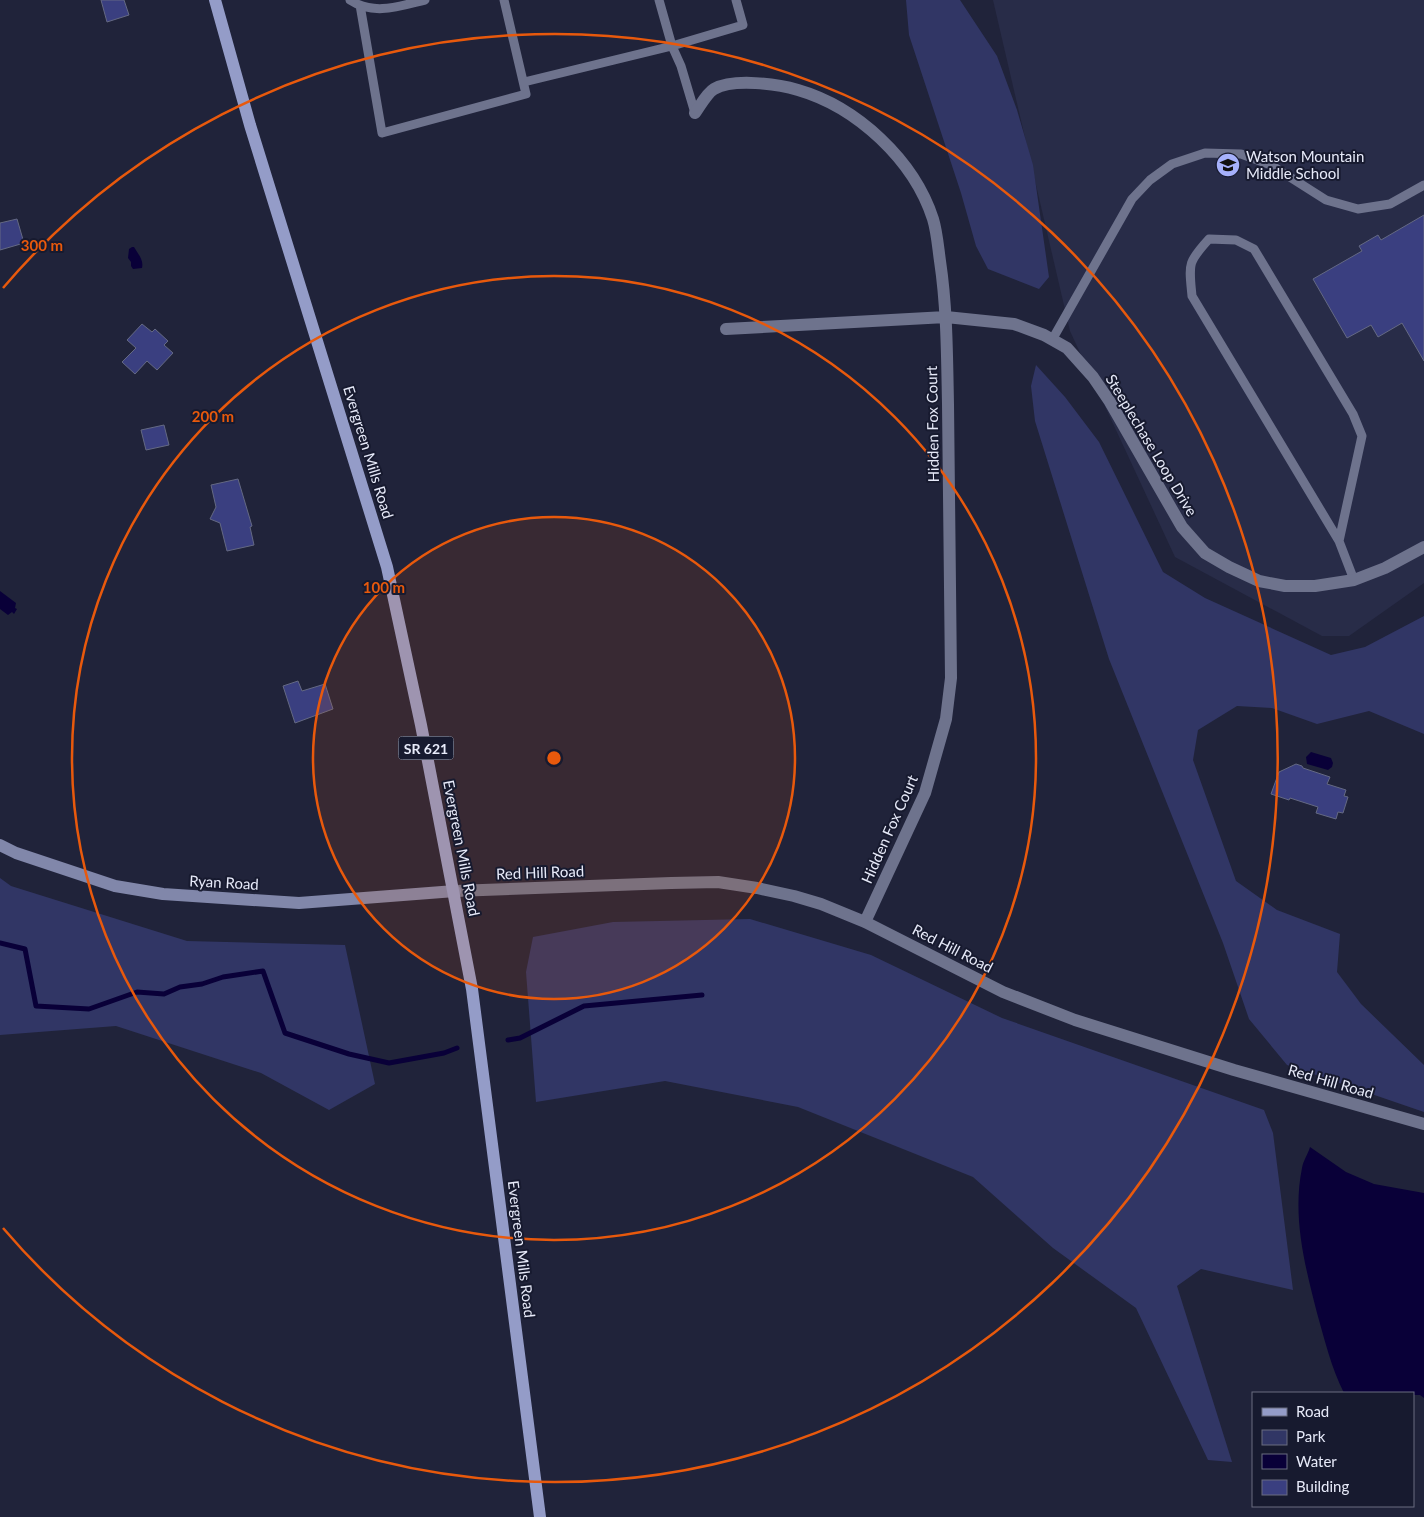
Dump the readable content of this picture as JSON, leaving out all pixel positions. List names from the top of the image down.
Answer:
{
  "streets": {
    "main road": ["Evergreen Mills Road", "SR 621", "Ryan Road"],
    "street": ["Hidden Fox Court", "Steeplechase Loop Drive", "Red Hill Road"]
  },
  "crossings": [
    ["Hidden Fox Court", "Steeplechase Loop Drive"],
    ["Hidden Fox Court", "Red Hill Road"],
    ["Evergreen Mills Road", "Red Hill Road"],
    ["Evergreen Mills Road", "Ryan Road"],
    ["Red Hill Road", "Ryan Road"]
  ],
  "places": {
    "school or university": ["Watson Mountain Middle School"]
  },
  "legend": [
    "Road",
    "Park",
    "Water",
    "Building"
  ],
  "rings": ["300 m", "200 m", "100 m"]
}
